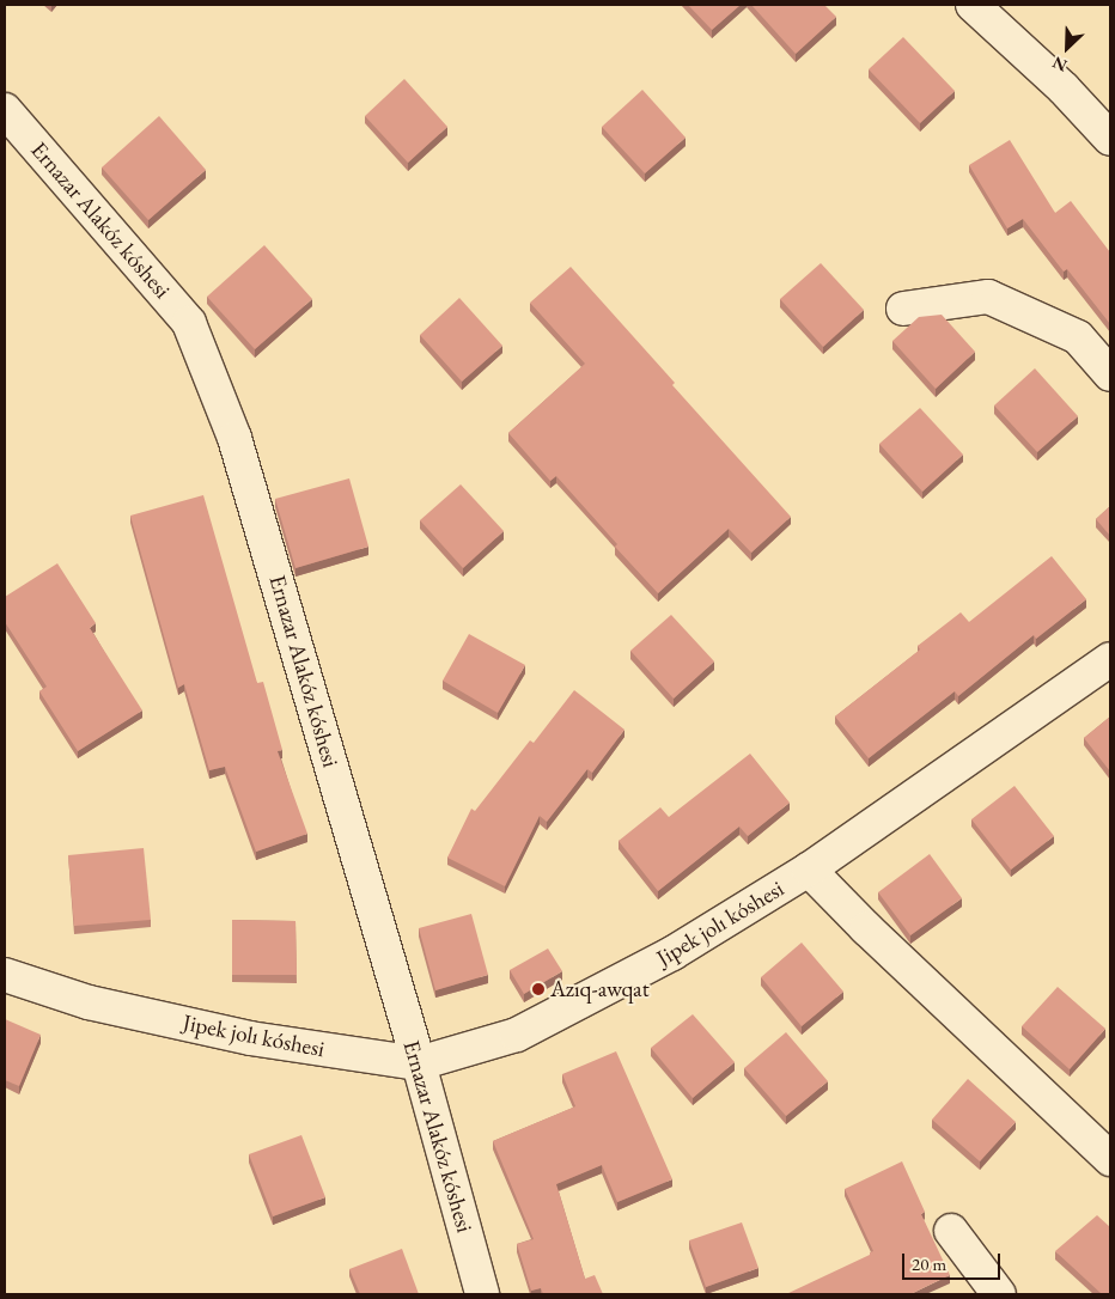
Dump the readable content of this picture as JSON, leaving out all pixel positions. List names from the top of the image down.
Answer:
{
  "streets": {
    "street": ["Ernazar Alakóz kóshesi", "Jipek jolı kóshesi"]
  },
  "crossings": [
    ["Ernazar Alakóz kóshesi", "Jipek jolı kóshesi"]
  ],
  "places": ["Azıq-awqat"],
  "scale_bar": "20 m",
  "north": "bottom left"
}
